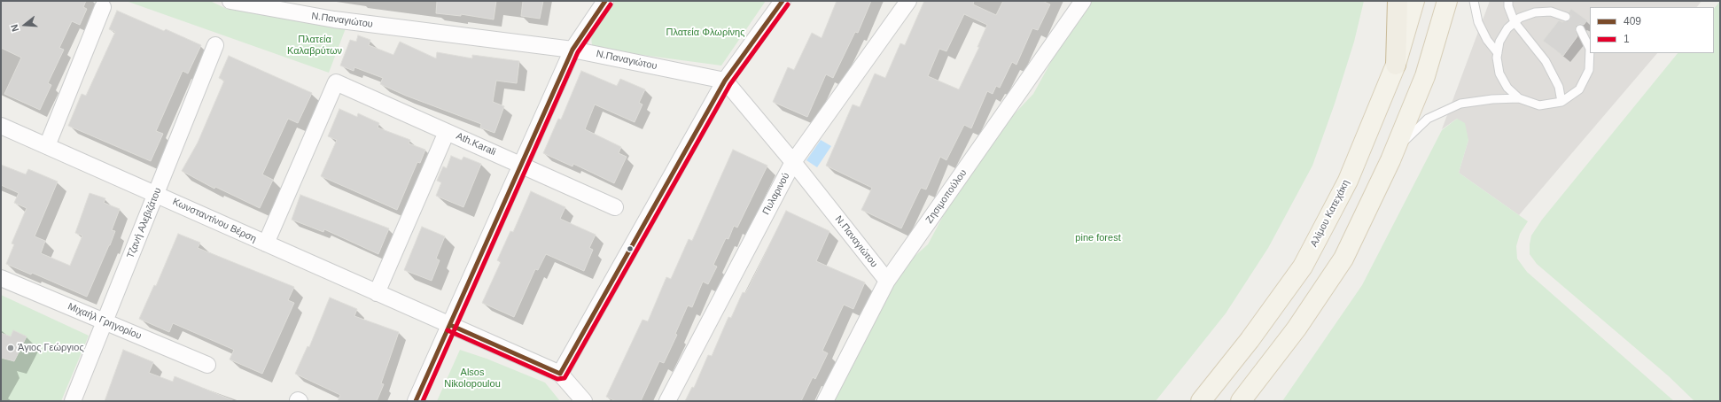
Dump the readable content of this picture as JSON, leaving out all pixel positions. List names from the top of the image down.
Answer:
{
  "streets": {
    "main road": ["Αλίμου Κατεχάκη"],
    "street": [
      "Ν.Παναγιώτου",
      "Ath.Karali",
      "Πυλαρινού",
      "Ζησιμοπούλου",
      "Κωνσταντίνου Βέρση",
      "Τζανή Αλεβιζάτου",
      "Μιχαήλ Γρηγορίου"
    ]
  },
  "crossings": [
    ["Ν.Παναγιώτου", "Πυλαρινού"],
    ["Ν.Παναγιώτου", "Ζησιμοπούλου"],
    ["Ath.Karali", "Κωνσταντίνου Βέρση"],
    ["Κωνσταντίνου Βέρση", "Τζανή Αλεβιζάτου"],
    ["Τζανή Αλεβιζάτου", "Μιχαήλ Γρηγορίου"]
  ],
  "parks": [
    "Πλατεία Φλωρίνης",
    "Πλατεία Καλαβρύτων",
    "pine forest",
    "Alsos Nikolopoulou"
  ],
  "places": ["Άγιος Γεώργιος"],
  "lines": ["transit line 409", "transit line 1"],
  "legend": ["409", "1"],
  "north": "left"
}
